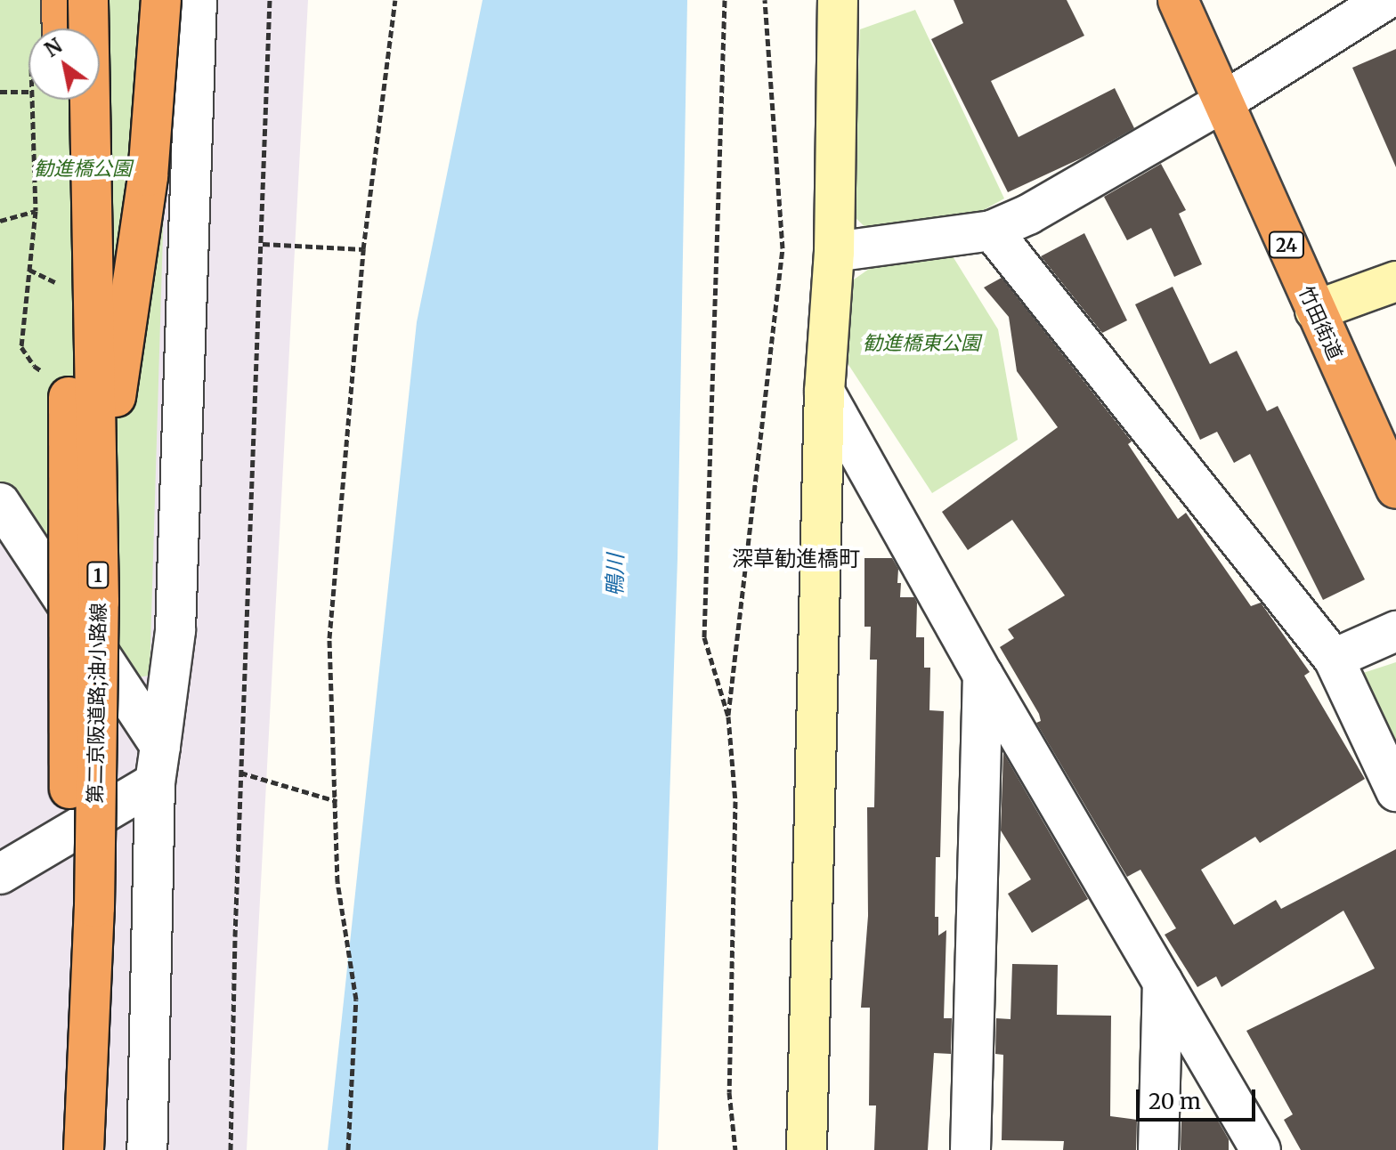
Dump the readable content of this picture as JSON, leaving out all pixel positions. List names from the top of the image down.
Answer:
{
  "streets": {
    "highway": [
      "24",
      "竹田街道",
      "1",
      "第二京阪道路;油小路線"
    ]
  },
  "districts": ["深草勧進橋町"],
  "water": ["鴨川"],
  "parks": ["勧進橋公園", "勧進橋東公園"],
  "scale_bar": "20 m",
  "north": "top left"
}
